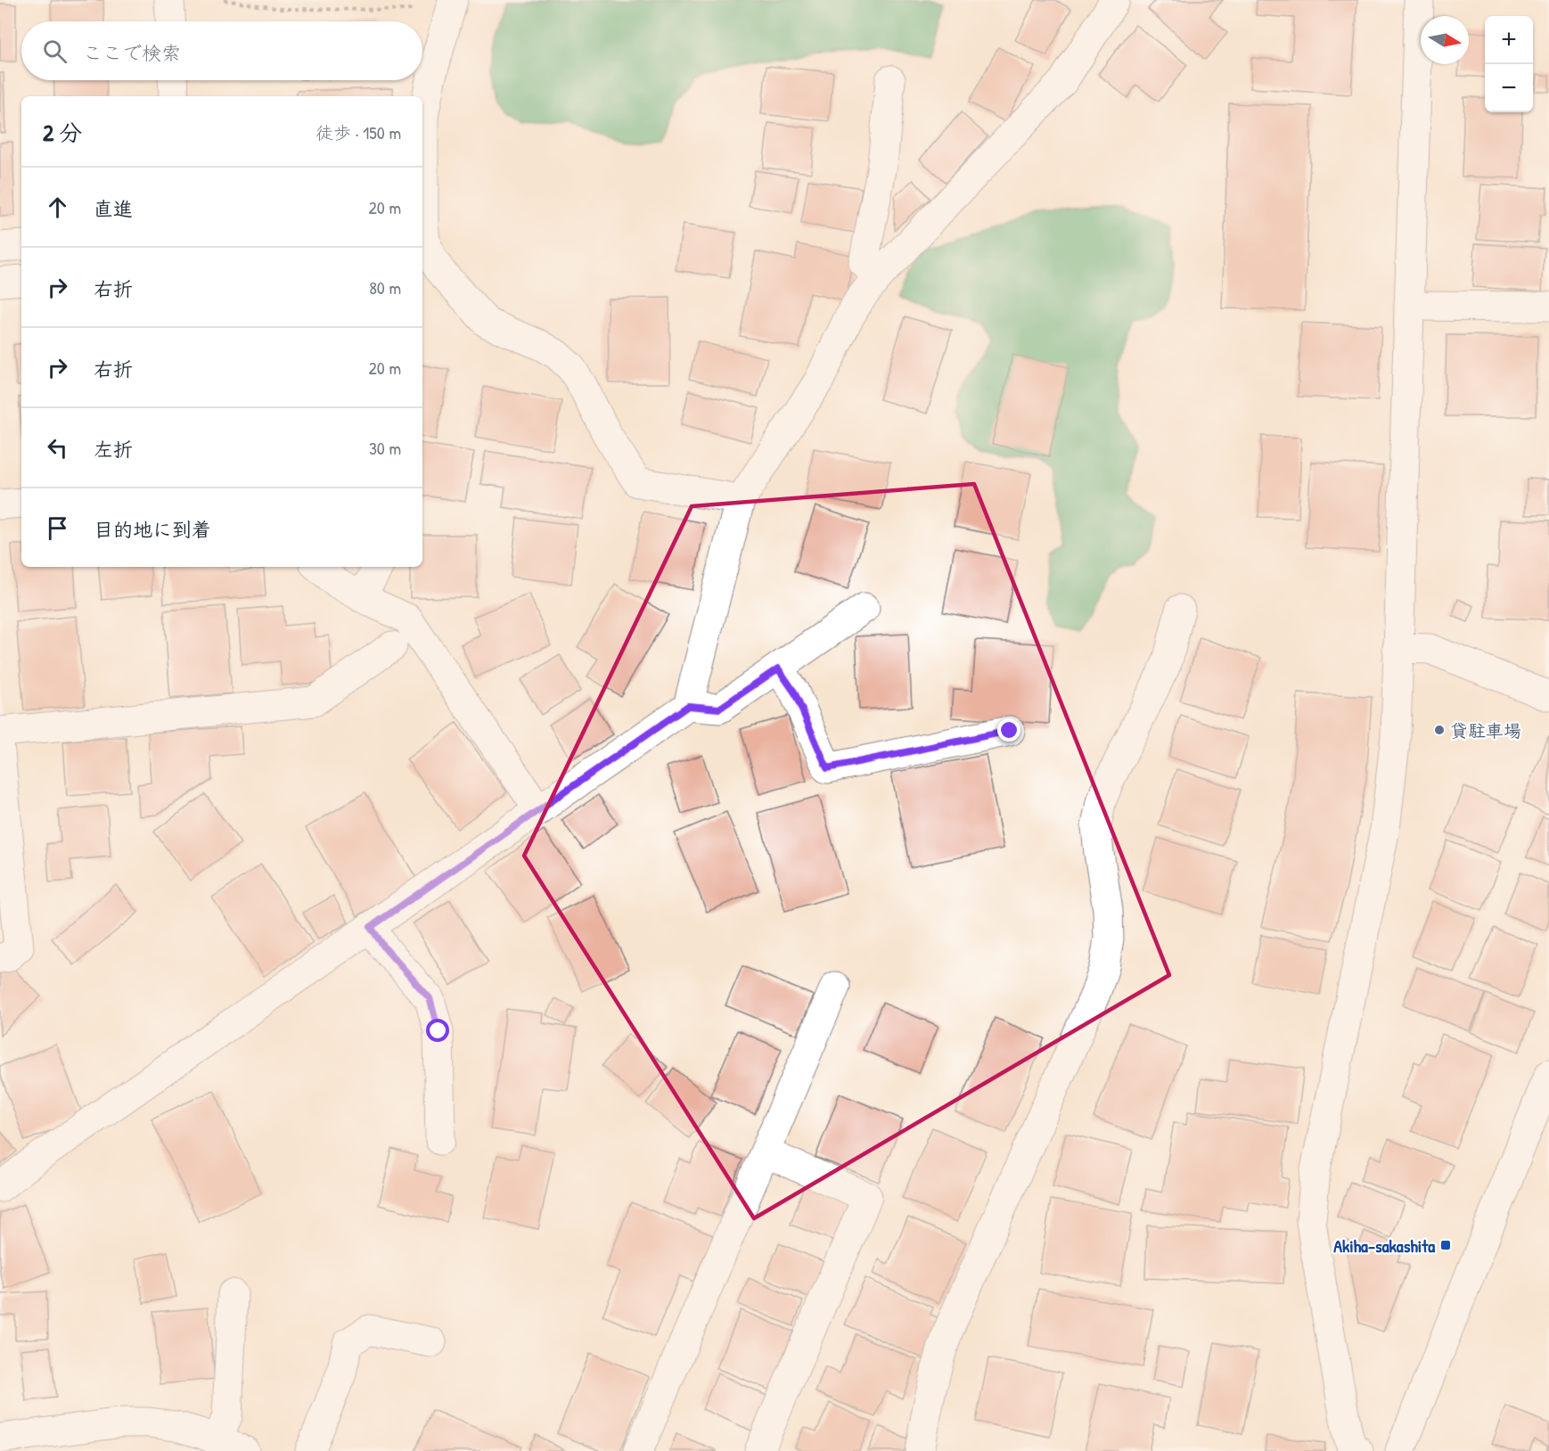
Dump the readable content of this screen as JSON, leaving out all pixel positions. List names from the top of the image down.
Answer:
{
  "places": {
    "other": ["貸駐車場"],
    "transit": ["Akiha-sakashita"]
  },
  "north": "right",
  "page": {
    "map_buttons": ["+", "−"],
    "search": "ここで検索",
    "heading": ["2 分", "徒歩 · 150 m"],
    "list": [
      ["直進", "20 m"],
      ["右折", "80 m"],
      ["右折", "20 m"],
      ["左折", "30 m"],
      "目的地に到着"
    ]
  }
}
